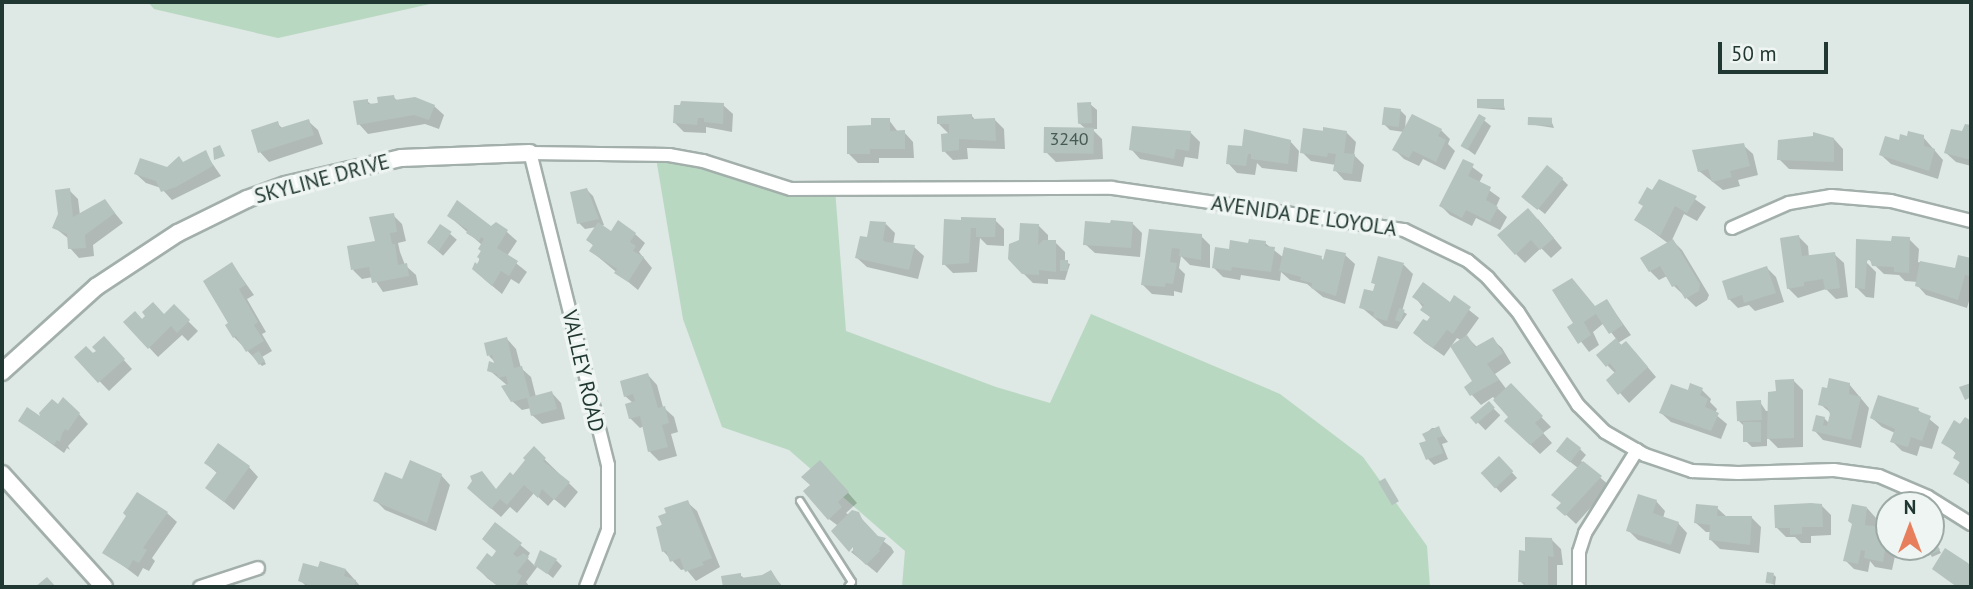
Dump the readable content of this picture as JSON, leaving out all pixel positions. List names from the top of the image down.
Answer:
{
  "streets": {
    "street": ["SKYLINE DRIVE", "AVENIDA DE LOYOLA", "VALLEY ROAD"]
  },
  "crossings": [
    ["SKYLINE DRIVE", "AVENIDA DE LOYOLA"],
    ["SKYLINE DRIVE", "VALLEY ROAD"],
    ["AVENIDA DE LOYOLA", "VALLEY ROAD"]
  ],
  "house_numbers": ["3240"],
  "scale_bar": "50 m",
  "north": "top"
}
